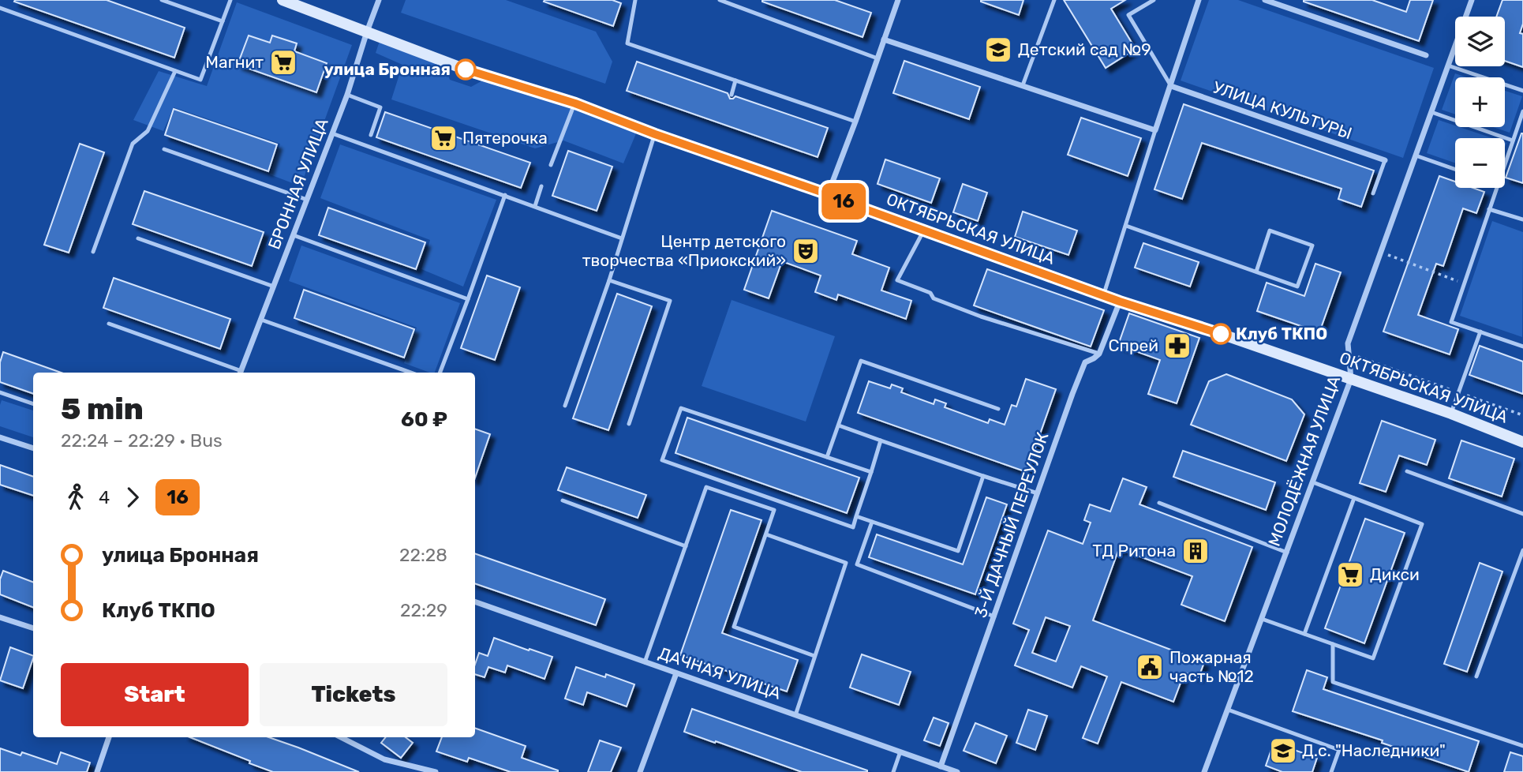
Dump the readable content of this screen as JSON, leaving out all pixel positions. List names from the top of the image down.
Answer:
{
  "streets": {
    "main road": ["ОКТЯБРЬСКАЯ УЛИЦА"],
    "street": [
      "УЛИЦА КУЛЬТУРЫ",
      "БРОННАЯ УЛИЦА",
      "МОЛОДЁЖНАЯ УЛИЦА",
      "3-Й ДАЧНЫЙ ПЕРЕУЛОК",
      "ДАЧНАЯ УЛИЦА"
    ]
  },
  "crossings": [
    ["БРОННАЯ УЛИЦА", "ОКТЯБРЬСКАЯ УЛИЦА"],
    ["ОКТЯБРЬСКАЯ УЛИЦА", "МОЛОДЁЖНАЯ УЛИЦА"],
    ["ОКТЯБРЬСКАЯ УЛИЦА", "3-Й ДАЧНЫЙ ПЕРЕУЛОК"],
    ["3-Й ДАЧНЫЙ ПЕРЕУЛОК", "ДАЧНАЯ УЛИЦА"]
  ],
  "places": {
    "school or university": ["Детский сад №9", "Д.с. \"Наследники\""],
    "supermarket": ["Магнит", "Пятерочка", "Дикси"],
    "other": ["улица Бронная", "Клуб ТКПО"],
    "theatre": ["Центр детского творчества «Приокский»"],
    "pharmacy": ["Спрей"],
    "building": ["ТД Ритона"],
    "public building": ["Пожарная часть №12"]
  },
  "lines": ["bus line 16"],
  "page": {
    "on_map": "16",
    "map_buttons": ["+", "−"],
    "heading": ["5 min", "22:24 – 22:29 · Bus", "60 ₽"],
    "legs": ["4", "16"],
    "list": [
      {
        "name": "улица Бронная",
        "value": "22:28"
      },
      {
        "name": "Клуб ТКПО",
        "value": "22:29"
      }
    ],
    "buttons": ["Start", "Tickets"]
  }
}
